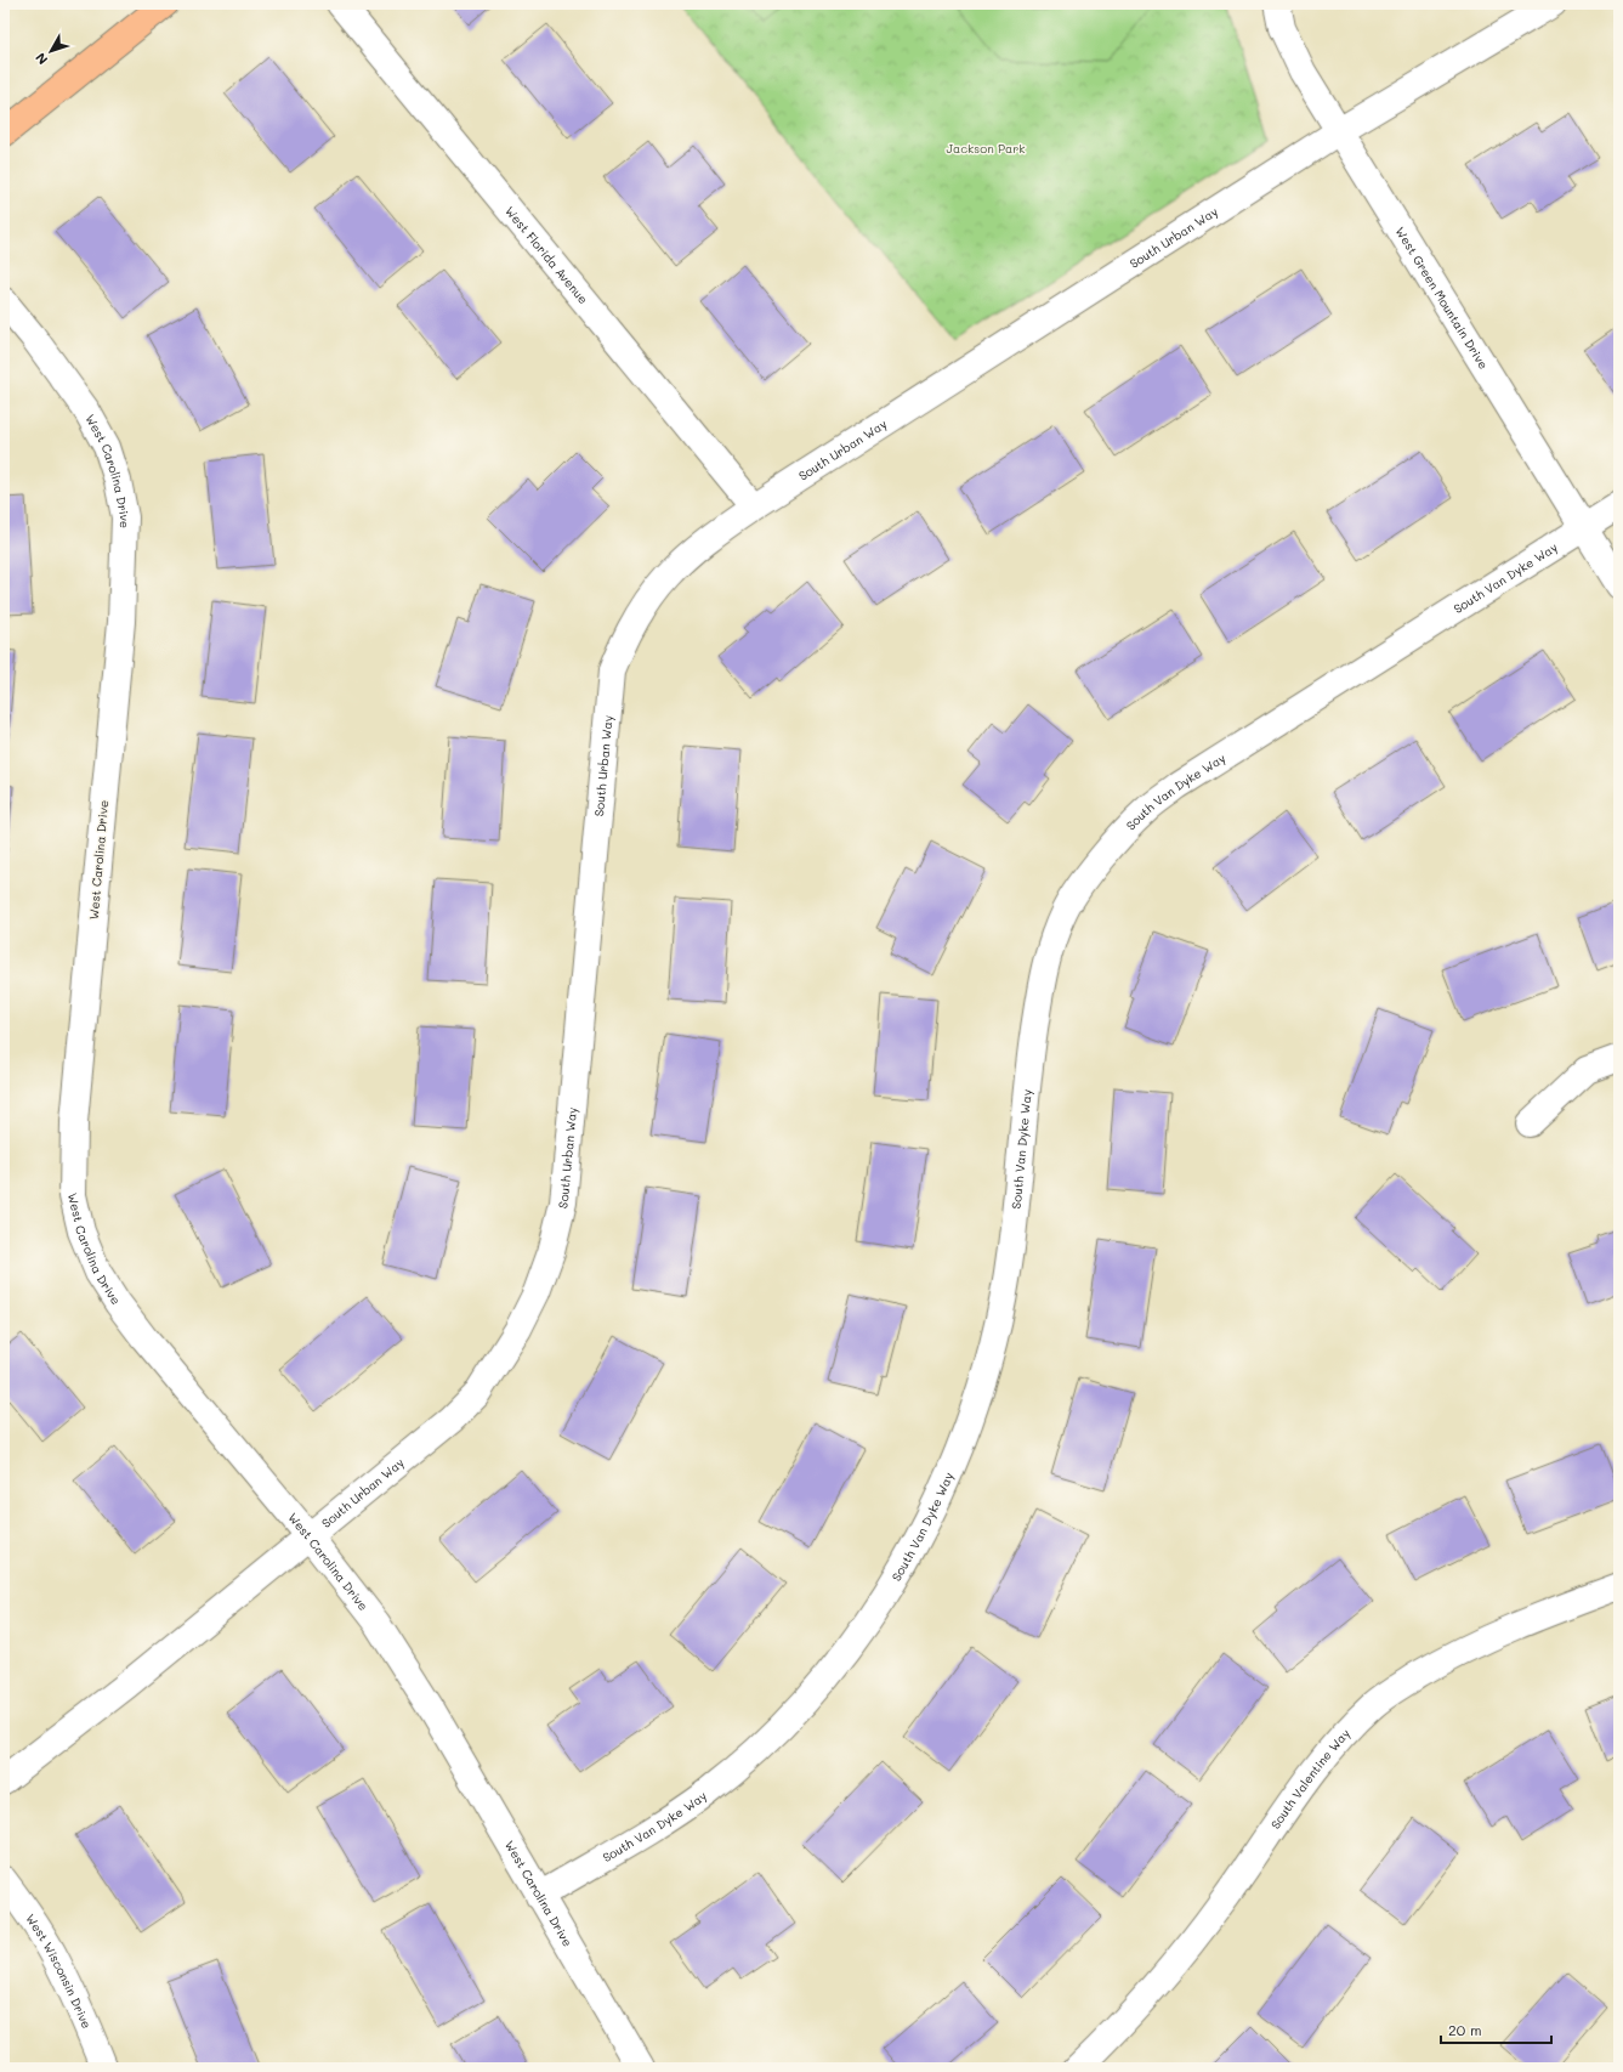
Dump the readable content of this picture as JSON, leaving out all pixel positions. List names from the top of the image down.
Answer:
{
  "streets": {
    "street": [
      "South Urban Way",
      "West Florida Avenue",
      "West Green Mountain Drive",
      "West Carolina Drive",
      "South Van Dyke Way",
      "South Valentine Way",
      "West Wisconsin Drive"
    ]
  },
  "crossings": [
    ["South Urban Way", "West Florida Avenue"],
    ["South Urban Way", "West Green Mountain Drive"],
    ["South Urban Way", "West Carolina Drive"],
    ["West Green Mountain Drive", "South Van Dyke Way"],
    ["West Carolina Drive", "South Van Dyke Way"]
  ],
  "parks": ["Jackson Park"],
  "scale_bar": "20 m",
  "north": "bottom left"
}
